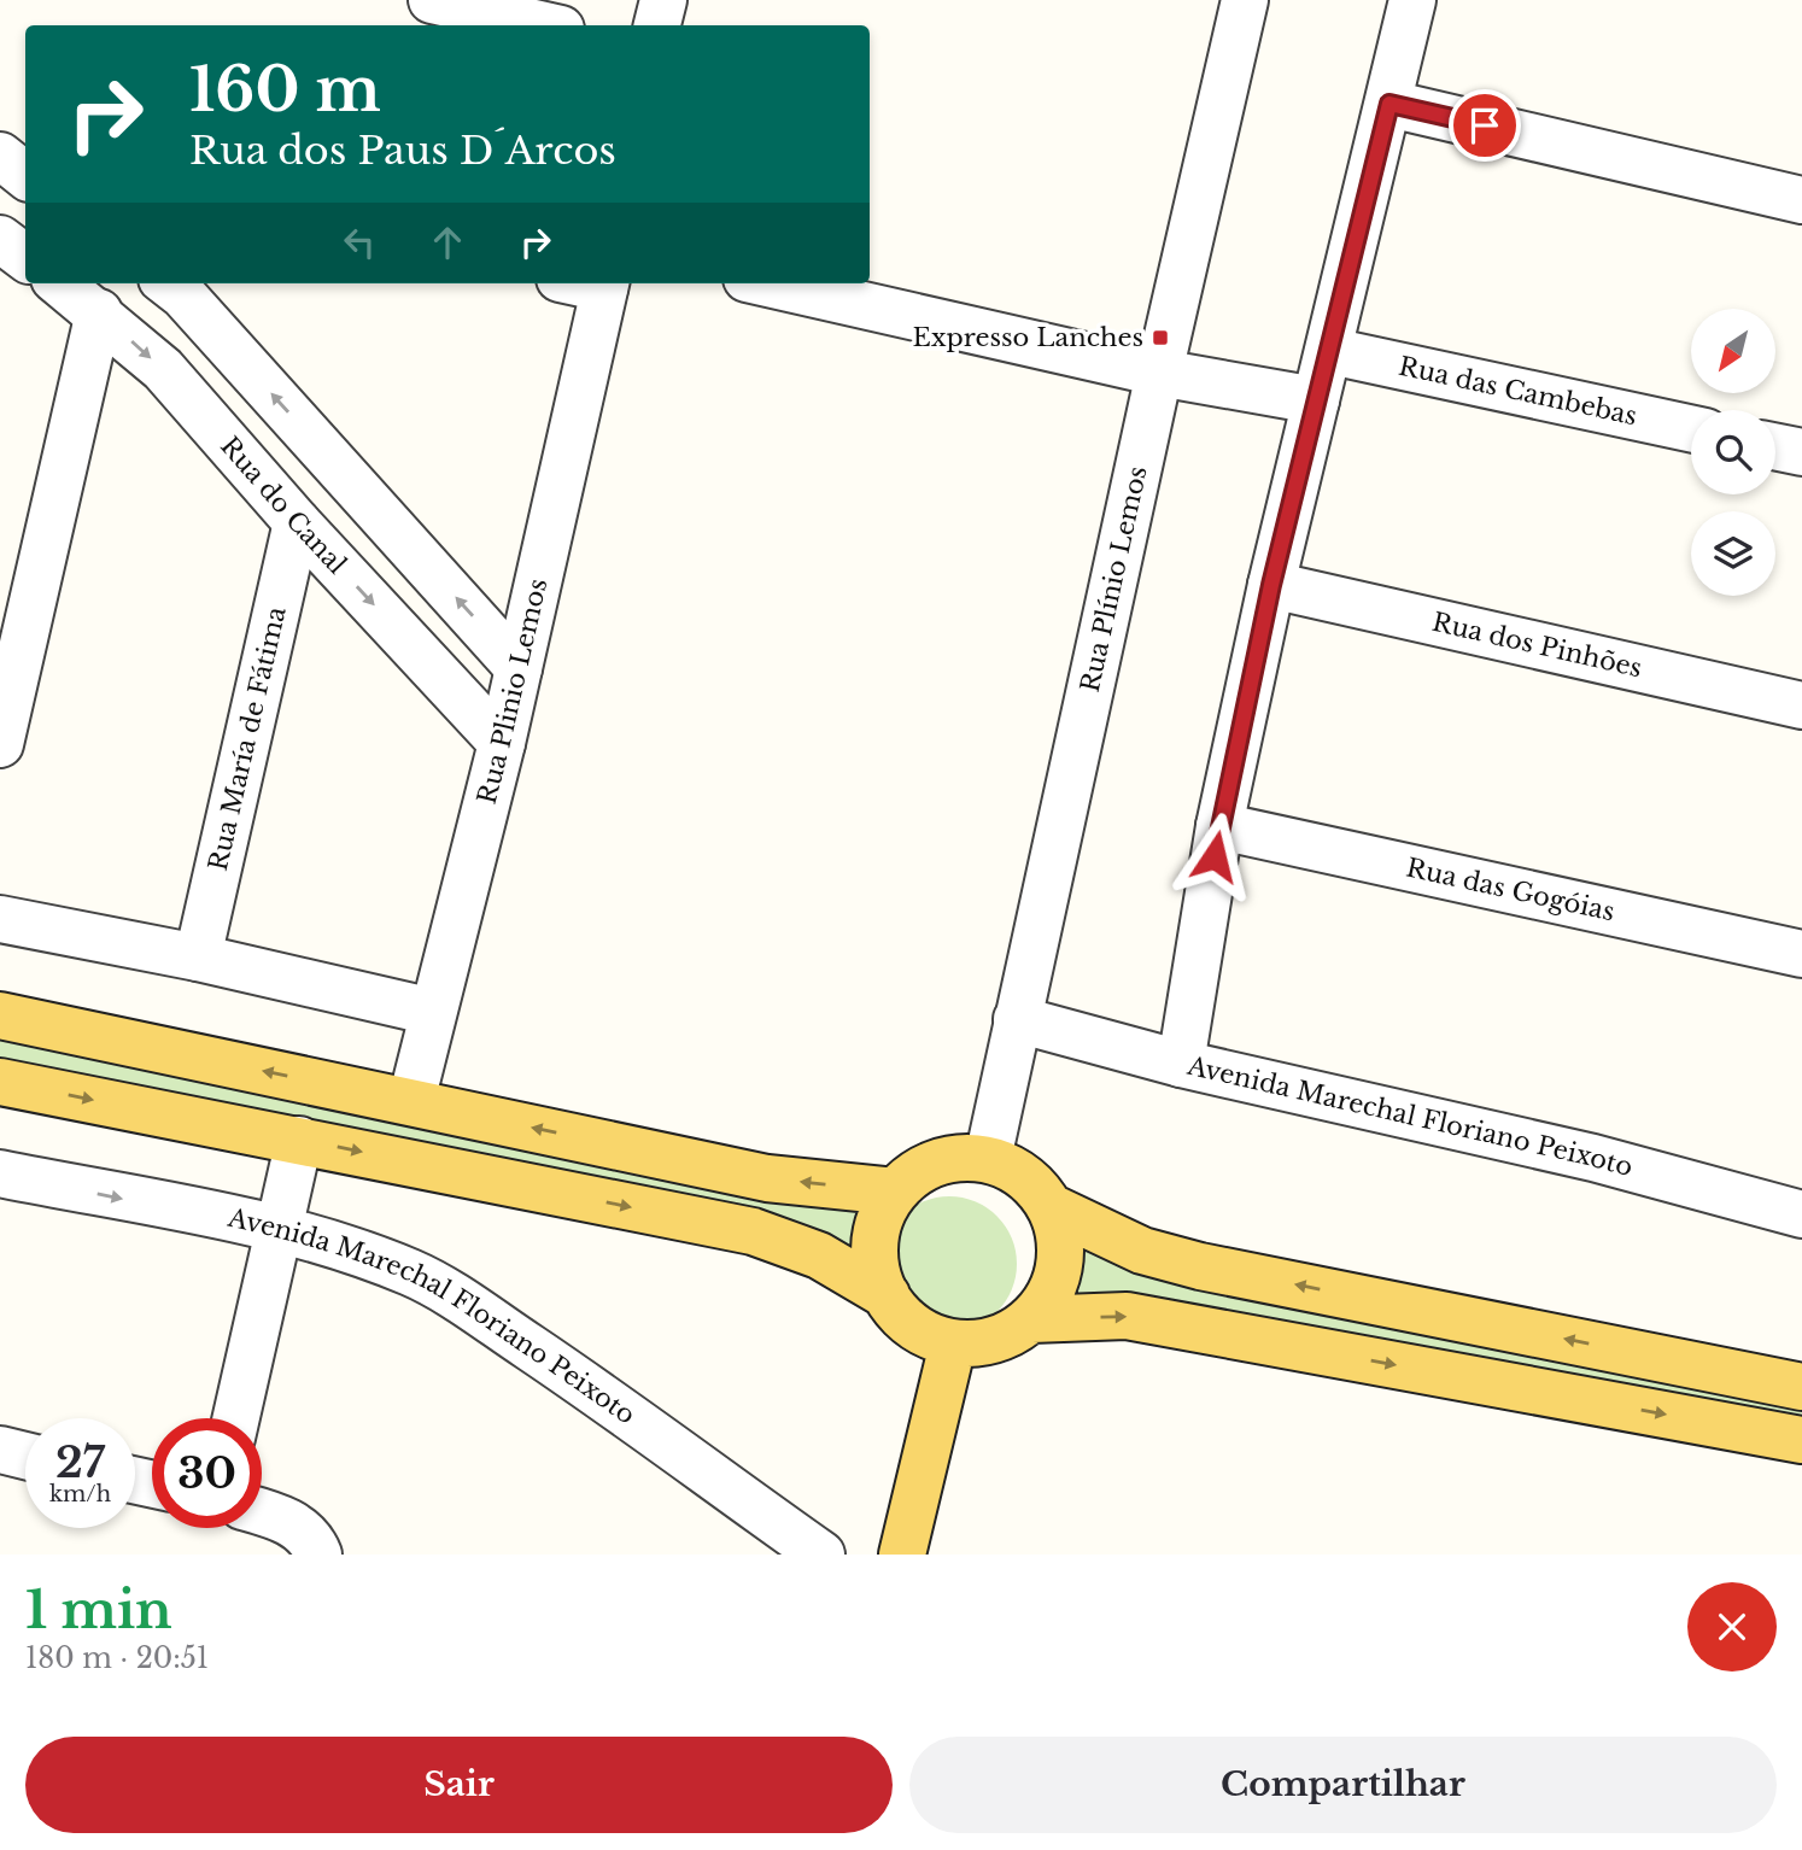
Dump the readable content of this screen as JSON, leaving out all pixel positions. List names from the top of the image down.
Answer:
{
  "streets": {
    "street": [
      "Rua das Cambebas",
      "Rua do Canal",
      "Rua Plínio Lemos",
      "Rua dos Pinhões",
      "Rua Plinio Lemos",
      "Rua María de Fátima",
      "Rua das Gogóias",
      "Avenida Marechal Floriano Peixoto"
    ]
  },
  "crossings": [
    ["Rua do Canal", "Rua Plinio Lemos"],
    ["Rua do Canal", "Rua María de Fátima"],
    ["Rua Plínio Lemos", "Avenida Marechal Floriano Peixoto"]
  ],
  "places": {
    "transit": ["Expresso Lanches"]
  },
  "north": "bottom left",
  "page": {
    "turn": ["160 m", "Rua dos Paus D´Arcos"],
    "speed": "27 km/h",
    "limit": "30",
    "heading": ["1 min", "180 m · 20:51"],
    "buttons": ["Sair", "Compartilhar"]
  }
}
